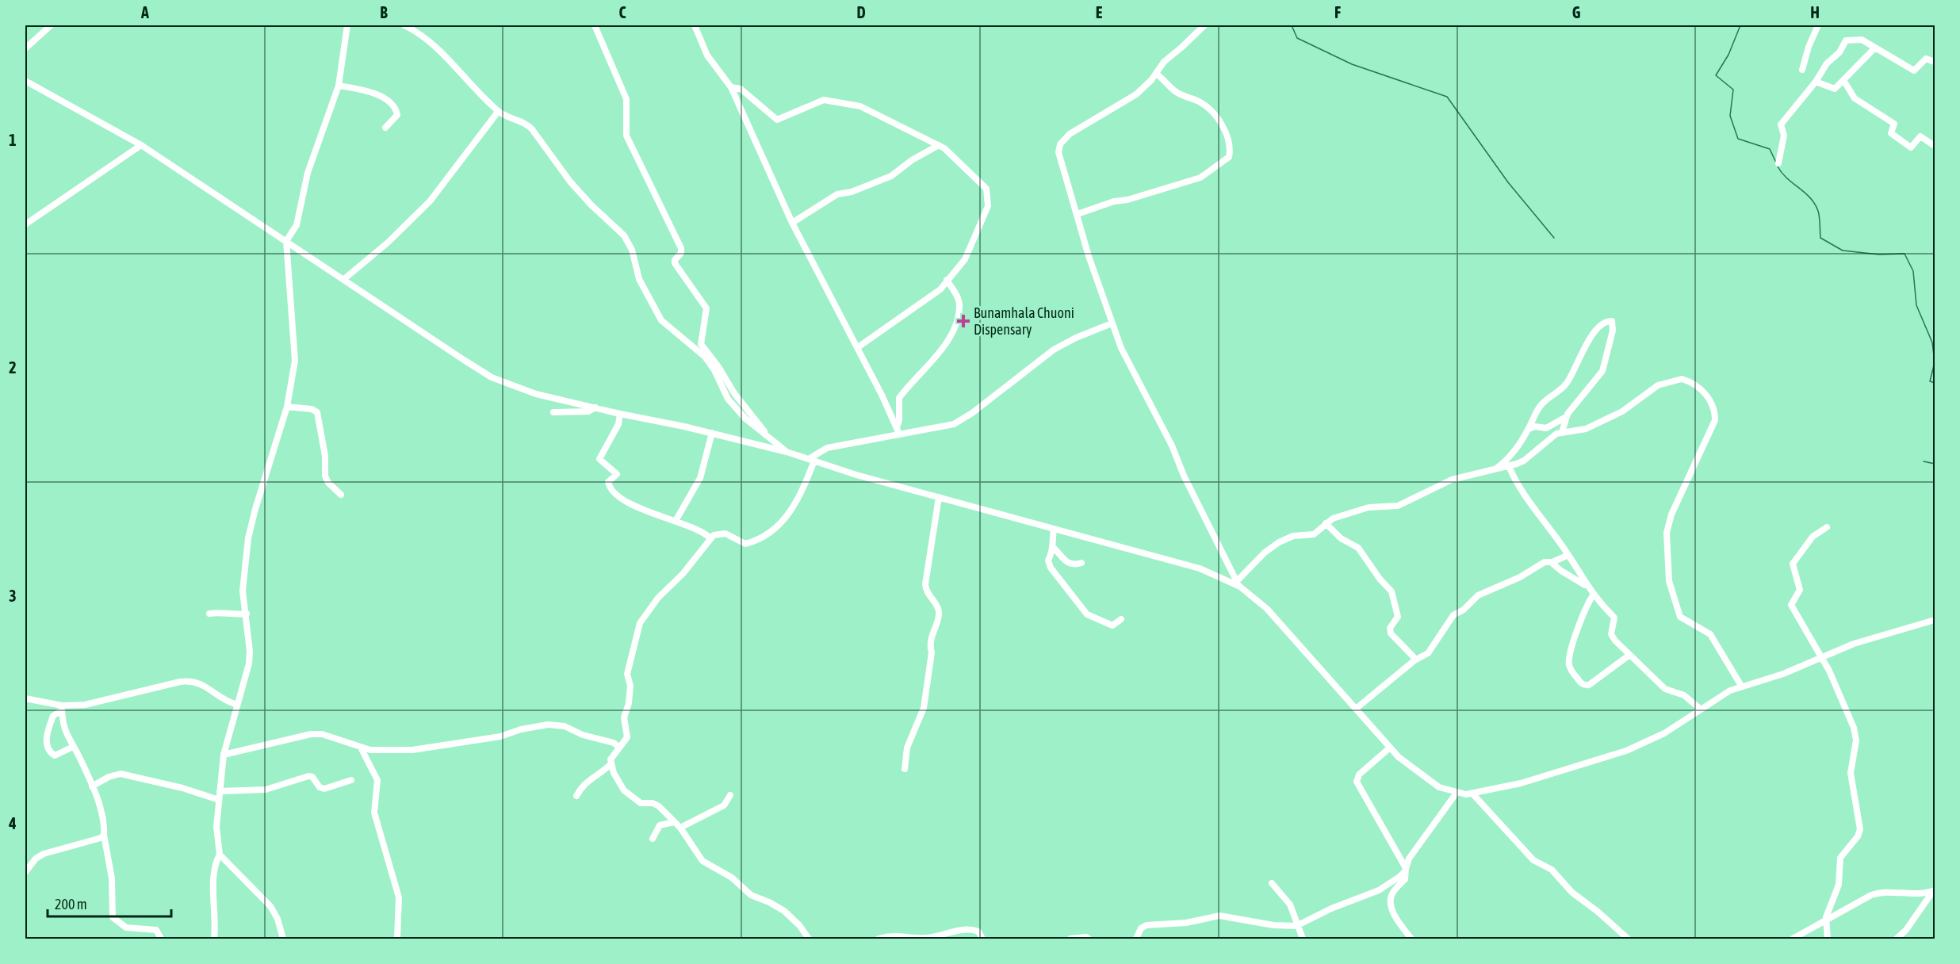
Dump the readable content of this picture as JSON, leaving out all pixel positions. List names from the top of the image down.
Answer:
{
  "places": {
    "health": ["Bunamhala Chuoni Dispensary"]
  },
  "scale_bar": "200 m",
  "grid": {
    "columns": [
      "A",
      "B",
      "C",
      "D",
      "E",
      "F",
      "G",
      "H"
    ],
    "rows": [
      "1",
      "2",
      "3",
      "4"
    ]
  }
}
